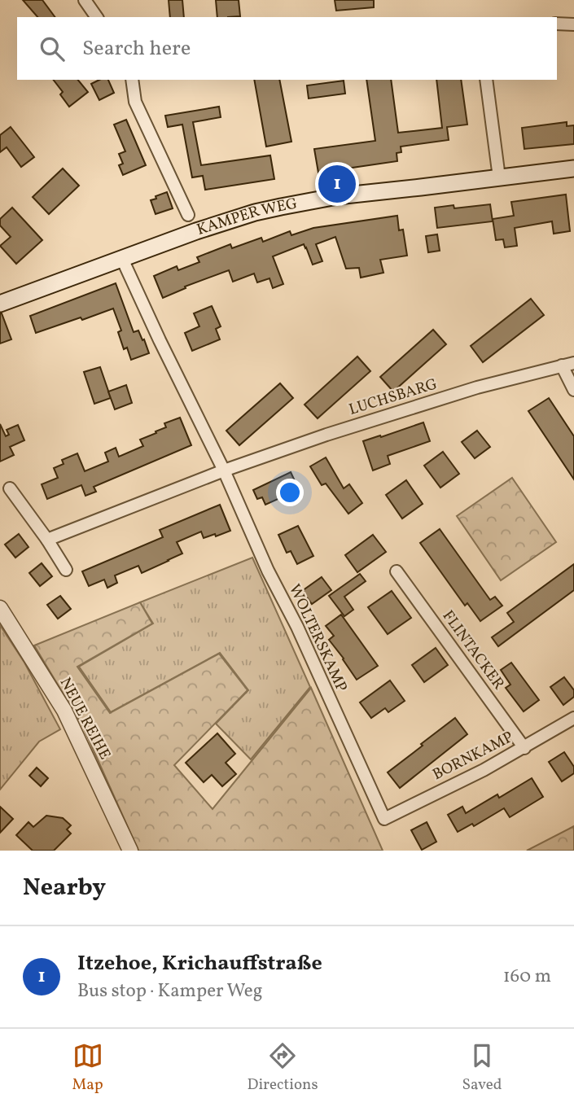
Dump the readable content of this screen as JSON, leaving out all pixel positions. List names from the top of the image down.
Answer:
{
  "streets": {
    "main road": ["KAMPER WEG"],
    "street": [
      "LUCHSBARG",
      "WOLTERSKAMP",
      "FLINTACKER",
      "NEUE REIHE",
      "BORNKAMP"
    ]
  },
  "crossings": [
    ["KAMPER WEG", "WOLTERSKAMP"],
    ["LUCHSBARG", "WOLTERSKAMP"],
    ["WOLTERSKAMP", "BORNKAMP"],
    ["FLINTACKER", "BORNKAMP"]
  ],
  "page": {
    "search": "Search here",
    "pins": "1",
    "heading": "Nearby",
    "list": [
      {
        "mark": "1",
        "name": "Itzehoe, Krichauffstraße",
        "note": "Bus stop · Kamper Weg",
        "value": "160 m"
      }
    ],
    "nav": ["Map", "Directions", "Saved"]
  }
}
